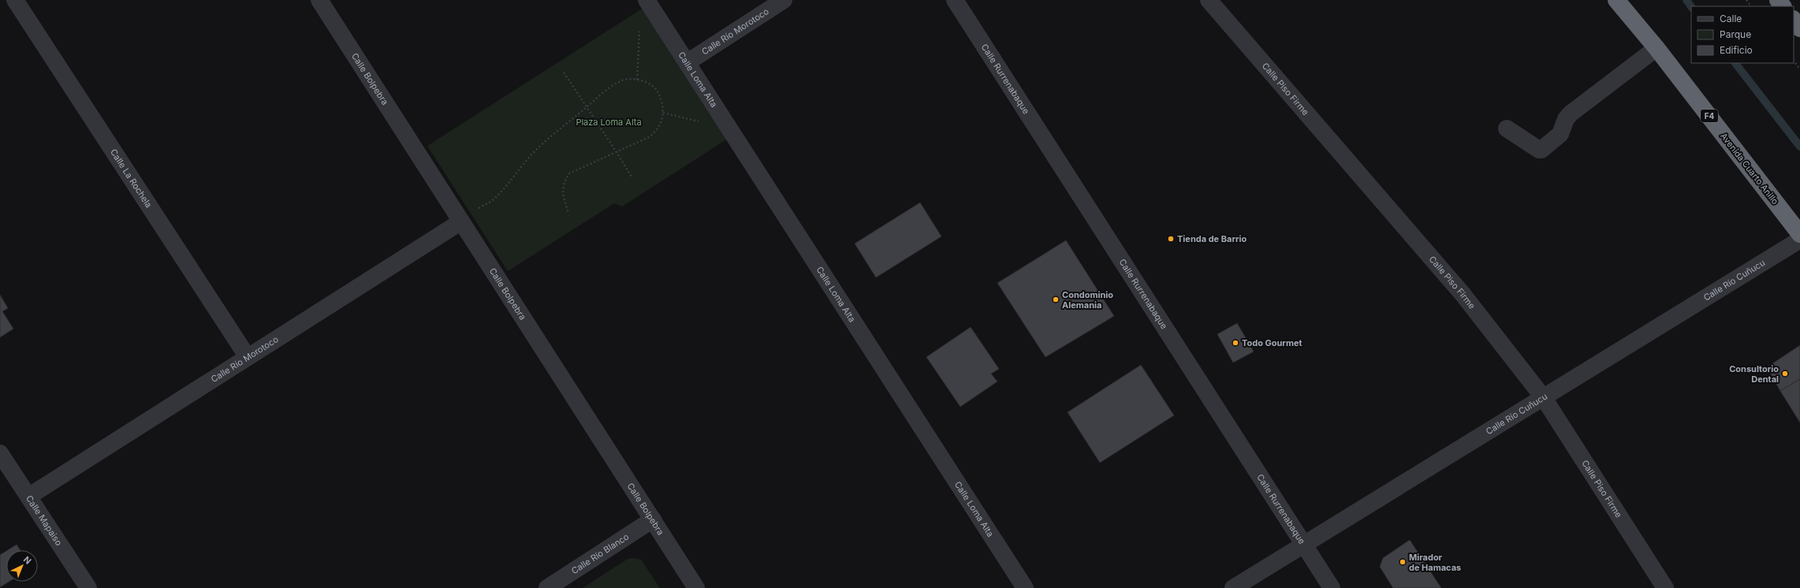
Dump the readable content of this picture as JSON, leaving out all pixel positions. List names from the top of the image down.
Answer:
{
  "streets": {
    "highway": ["F4", "Avenida Cuarto Anillo"],
    "street": [
      "Calle Río Morotoco",
      "Calle Bolpebra",
      "Calle Loma Alta",
      "Calle Rurrenabaque",
      "Calle Piso Firme",
      "Calle La Rochela",
      "Calle Río Cuñucu",
      "Calle Mapaiso",
      "Calle Río Blanco"
    ]
  },
  "crossings": [
    ["Calle Río Morotoco", "Calle Bolpebra"],
    ["Calle Río Morotoco", "Calle Loma Alta"],
    ["Calle Río Morotoco", "Calle La Rochela"],
    ["Calle Río Morotoco", "Calle Mapaiso"],
    ["Calle Bolpebra", "Calle Río Blanco"],
    ["Calle Rurrenabaque", "Calle Río Cuñucu"],
    ["Calle Piso Firme", "Calle Río Cuñucu"]
  ],
  "parks": ["Plaza Loma Alta"],
  "places": [
    "Tienda de Barrio",
    "Condominio Alemania",
    "Todo Gourmet",
    "Consultorio Dental",
    "Mirador de Hamacas"
  ],
  "legend": ["Calle", "Parque", "Edificio"],
  "north": "top right"
}
